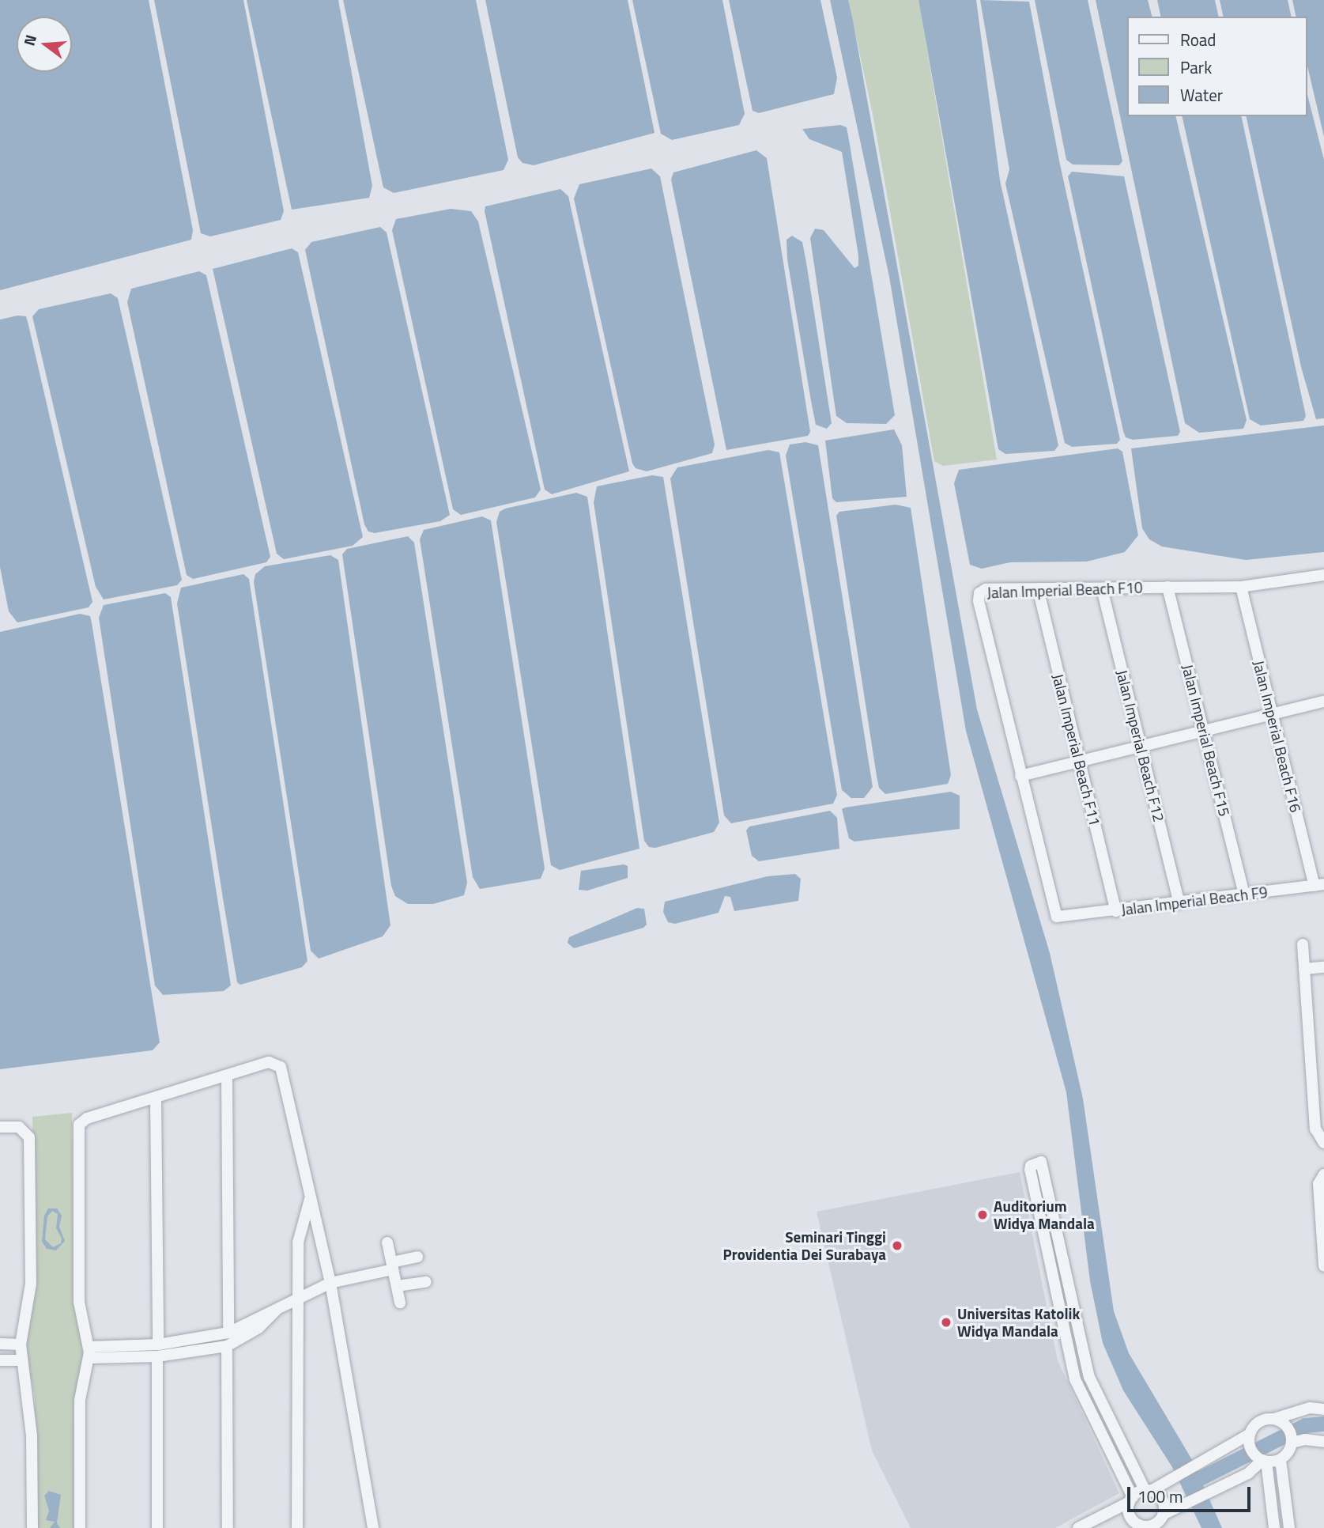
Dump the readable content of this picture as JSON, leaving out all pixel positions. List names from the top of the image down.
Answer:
{
  "streets": {
    "street": [
      "Jalan Imperial Beach F10",
      "Jalan Imperial Beach F16",
      "Jalan Imperial Beach F15",
      "Jalan Imperial Beach F12",
      "Jalan Imperial Beach F11",
      "Jalan Imperial Beach F9"
    ]
  },
  "crossings": [
    ["Jalan Imperial Beach F10", "Jalan Imperial Beach F16"],
    ["Jalan Imperial Beach F10", "Jalan Imperial Beach F15"],
    ["Jalan Imperial Beach F10", "Jalan Imperial Beach F12"],
    ["Jalan Imperial Beach F10", "Jalan Imperial Beach F11"],
    ["Jalan Imperial Beach F10", "Jalan Imperial Beach F9"],
    ["Jalan Imperial Beach F16", "Jalan Imperial Beach F9"],
    ["Jalan Imperial Beach F15", "Jalan Imperial Beach F9"],
    ["Jalan Imperial Beach F12", "Jalan Imperial Beach F9"],
    ["Jalan Imperial Beach F11", "Jalan Imperial Beach F9"]
  ],
  "places": ["Auditorium Widya Mandala", "Seminari Tinggi Providentia Dei Surabaya", "Universitas Katolik Widya Mandala"],
  "legend": ["Road", "Park", "Water"],
  "scale_bar": "100 m",
  "north": "left"
}
